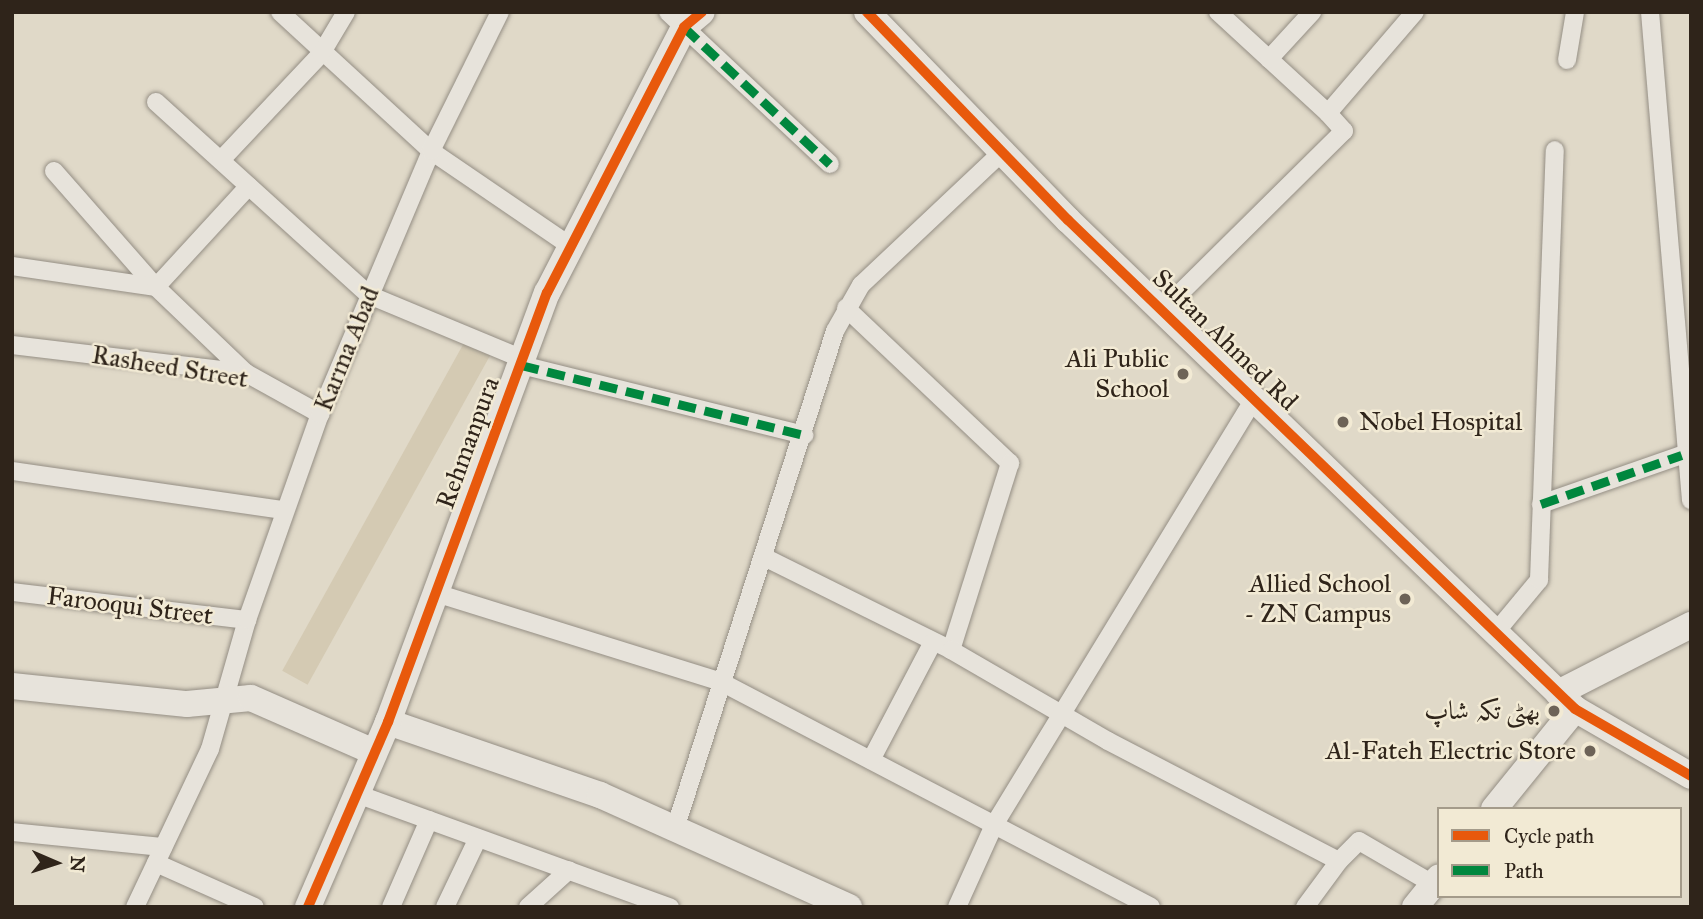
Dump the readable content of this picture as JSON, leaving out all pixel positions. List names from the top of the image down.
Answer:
{
  "streets": {
    "street": [
      "Sultan Ahmed Rd",
      "Karma Abad",
      "Rasheed Street",
      "Rehmanpura",
      "Farooqui Street"
    ]
  },
  "crossings": [
    ["Karma Abad", "Rasheed Street"],
    ["Karma Abad", "Farooqui Street"]
  ],
  "places": [
    "Ali Public School",
    "Nobel Hospital",
    "Allied School - ZN Campus",
    "بھٹی تکہ شاپ",
    "Al-Fateh Electric Store"
  ],
  "legend": ["Cycle path", "Path"],
  "north": "right"
}
